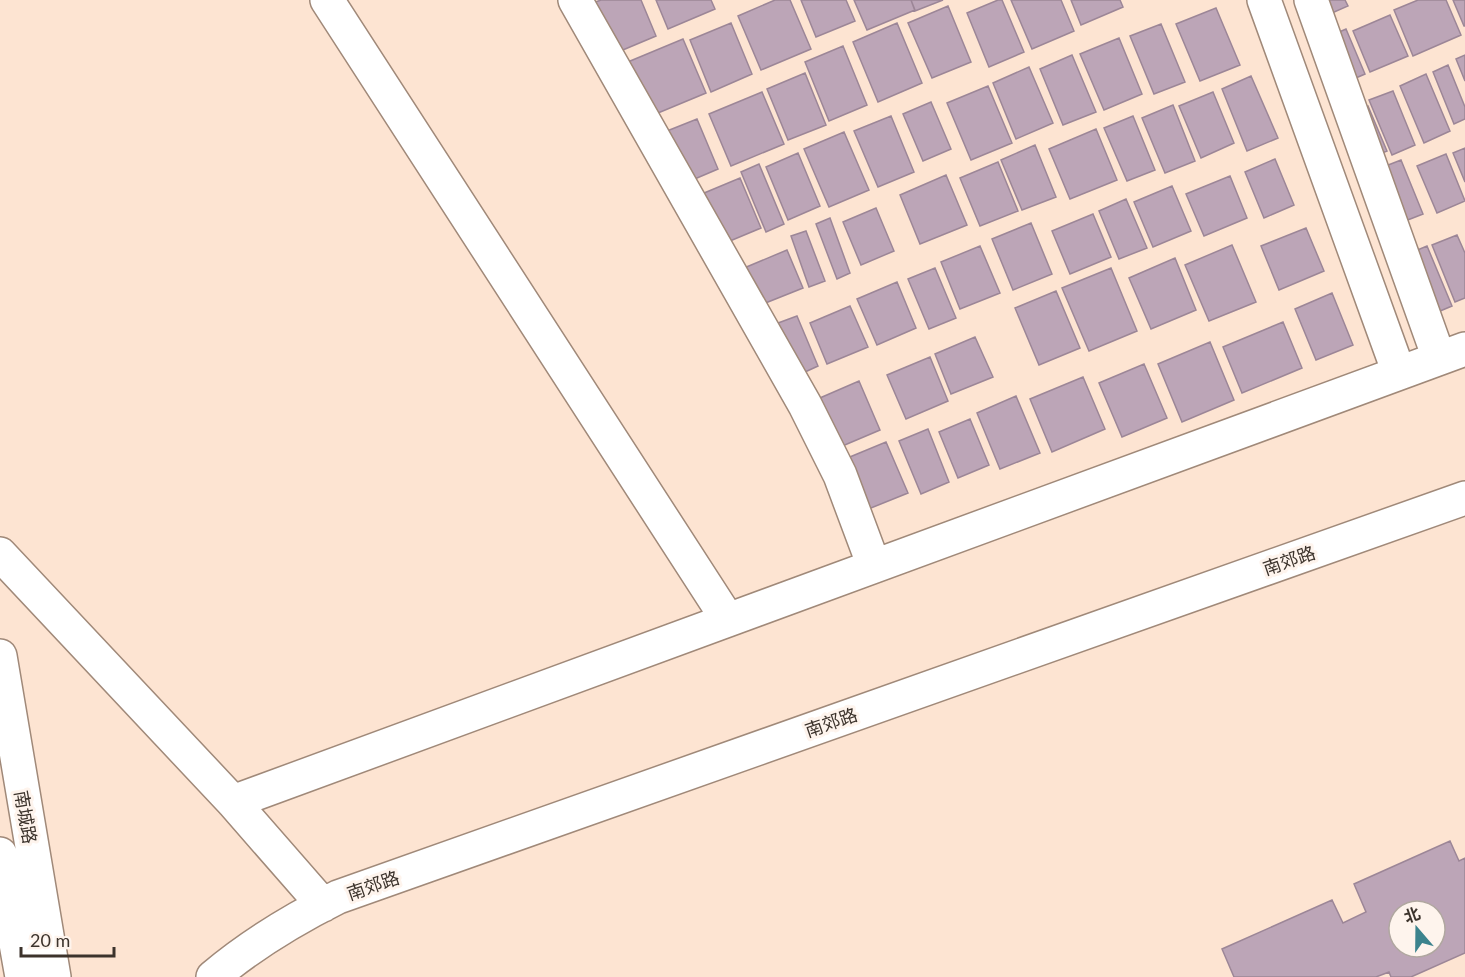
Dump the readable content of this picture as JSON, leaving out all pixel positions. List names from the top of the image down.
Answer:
{
  "streets": {
    "street": ["南郊路", "南城路"]
  },
  "scale_bar": "20 m",
  "north": "top"
}
